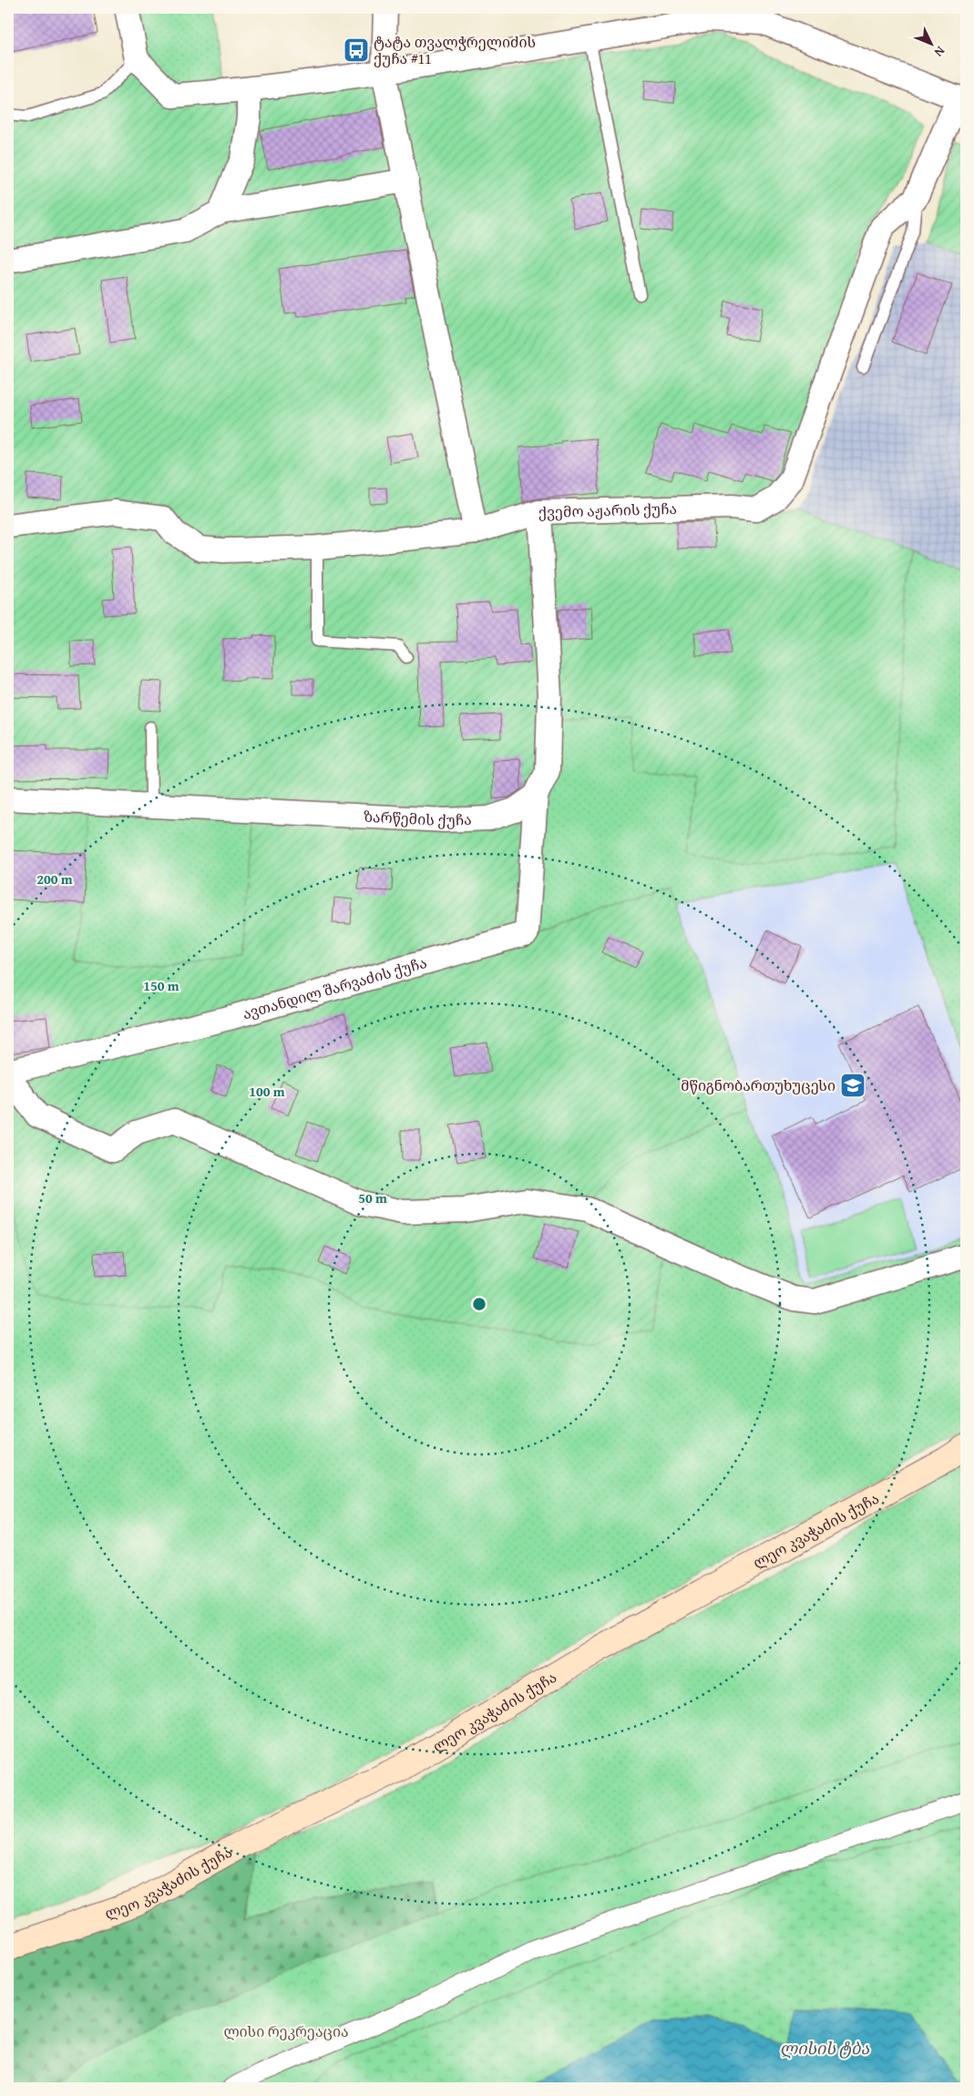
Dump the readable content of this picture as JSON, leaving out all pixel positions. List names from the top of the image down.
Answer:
{
  "streets": {
    "main road": ["ლეო კვაჭაძის ქუჩა"],
    "street": ["ქვემო აჟარის ქუჩა", "ზარწემის ქუჩა", "ავთანდილ შარვაძის ქუჩა"]
  },
  "crossings": [
    ["ქვემო აჟარის ქუჩა", "ზარწემის ქუჩა"],
    ["ზარწემის ქუჩა", "ავთანდილ შარვაძის ქუჩა"]
  ],
  "water": ["ლისის ტბა"],
  "parks": ["ლისი რეკრეაცია"],
  "places": {
    "bus stop": ["ტატა თვალჭრელიძის ქუჩა #11"],
    "school or university": ["მწიგნობართუხუცესი"]
  },
  "north": "bottom right",
  "rings": [
    "200 m",
    "150 m",
    "100 m",
    "50 m"
  ]
}
